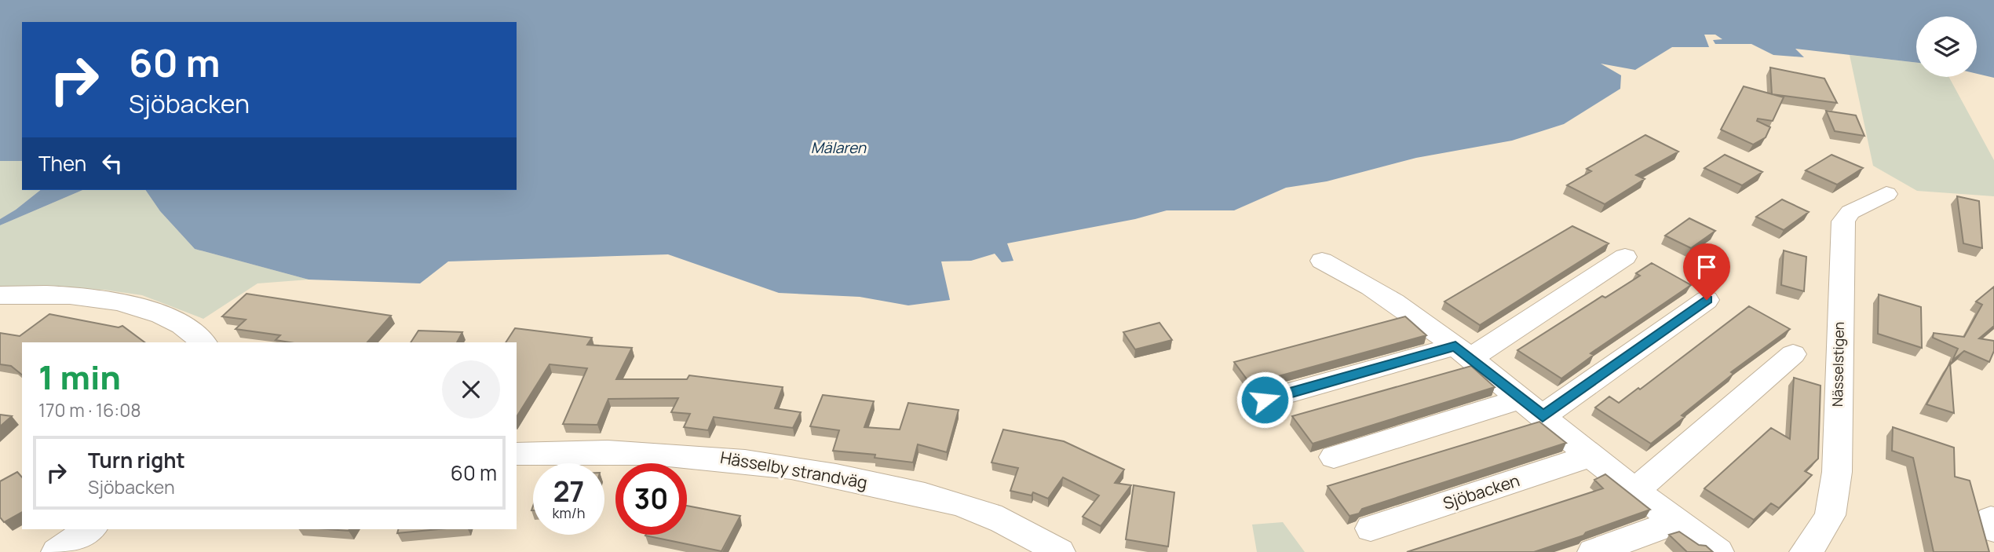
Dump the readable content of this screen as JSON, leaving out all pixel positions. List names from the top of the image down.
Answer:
{
  "streets": {
    "street": ["Nässelstigen", "Hässelby strandväg", "Sjöbacken"]
  },
  "water": ["Mälaren"],
  "page": {
    "turn": ["60 m", "Sjöbacken"],
    "then": "Then",
    "heading": ["1 min", "170 m · 16:08"],
    "list": [
      {
        "name": "Turn right",
        "note": "Sjöbacken",
        "value": "60 m"
      }
    ],
    "speed": "27 km/h",
    "limit": "30"
  }
}
